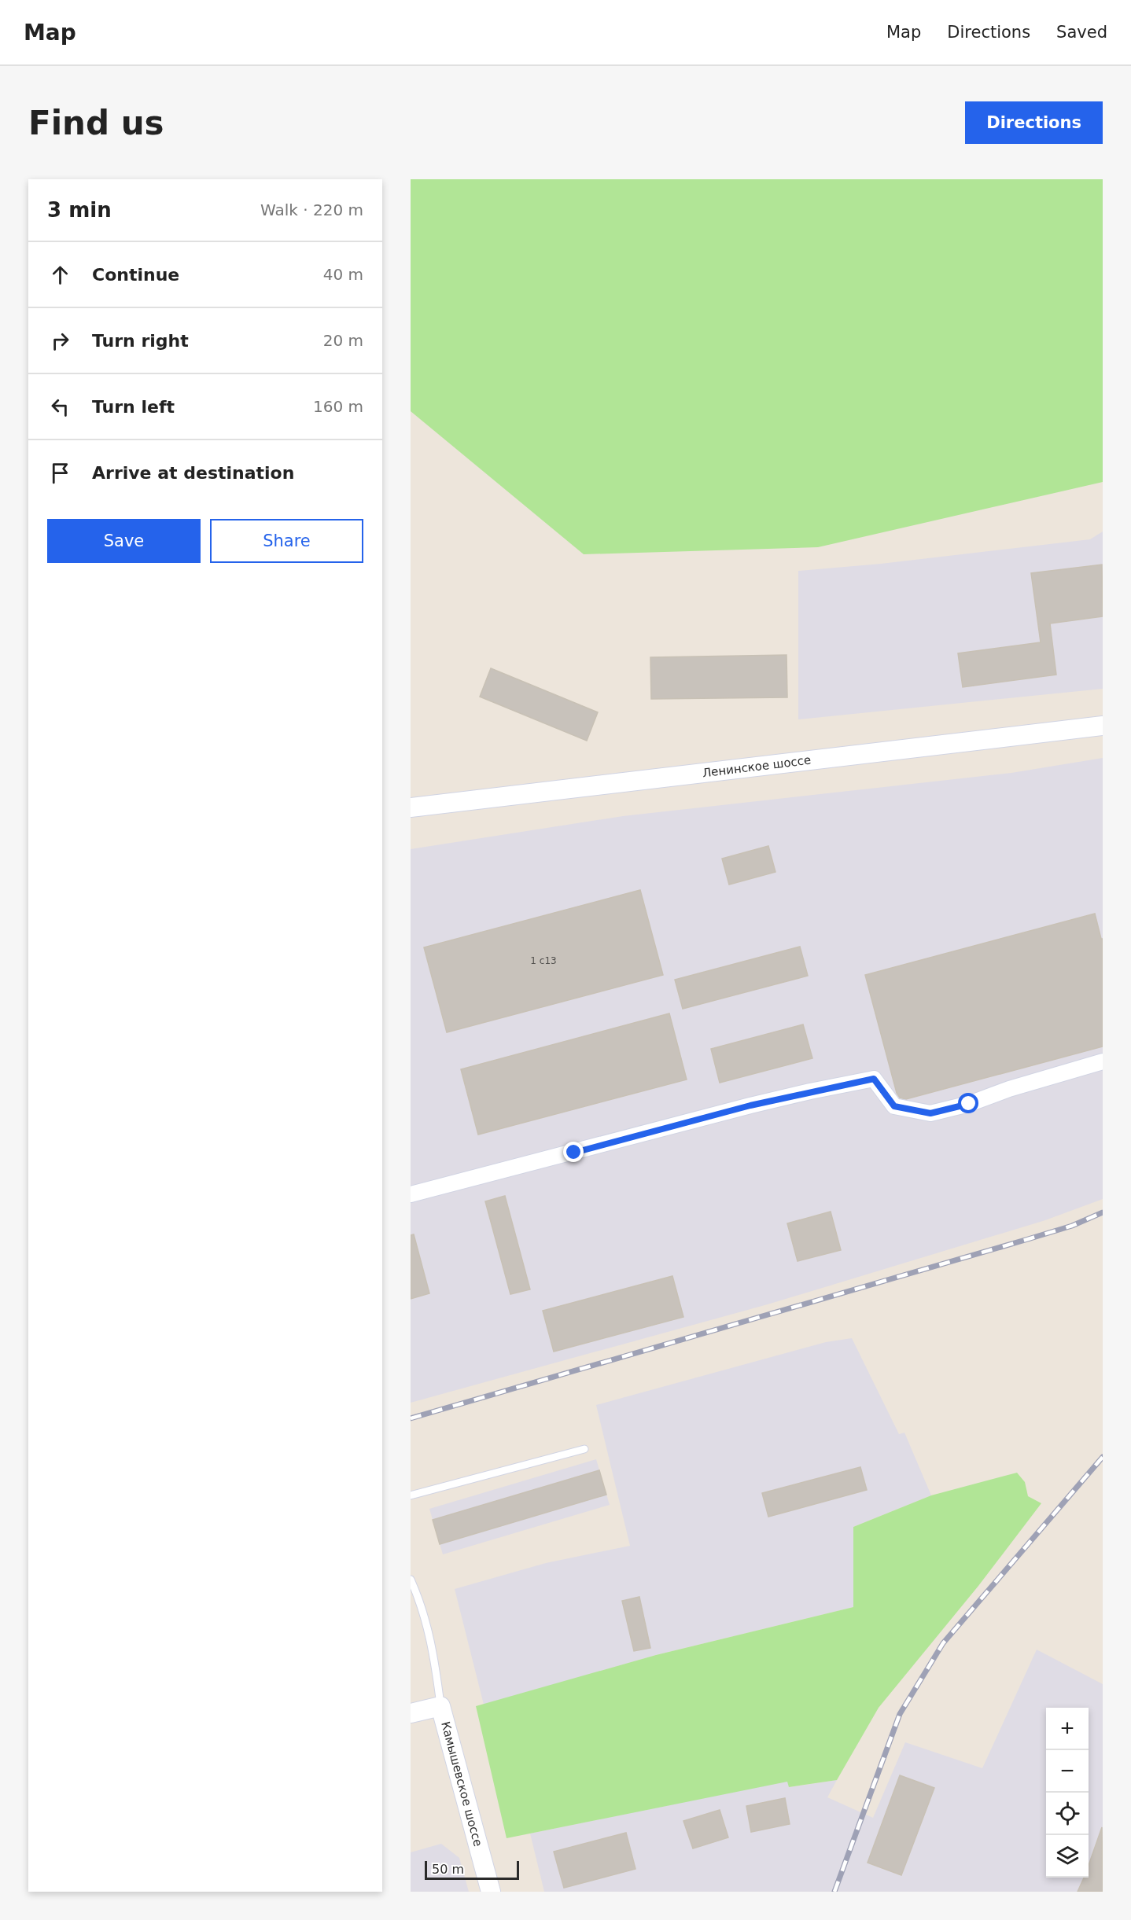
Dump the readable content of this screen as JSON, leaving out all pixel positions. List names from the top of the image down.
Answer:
{
  "streets": {
    "street": ["Ленинское шоссе", "Камышевское шоссе"]
  },
  "house_numbers": ["1 с13"],
  "scale_bar": "50 m",
  "page": {
    "header": "Map",
    "nav": ["Map", "Directions", "Saved"],
    "buttons": [
      "Directions",
      ["Save", "Share"]
    ],
    "title": "Find us",
    "heading": ["3 min", "Walk · 220 m"],
    "list": [
      ["Continue", "40 m"],
      ["Turn right", "20 m"],
      ["Turn left", "160 m"],
      "Arrive at destination"
    ],
    "map_buttons": ["+", "−"],
    "scale": "50 m"
  }
}
